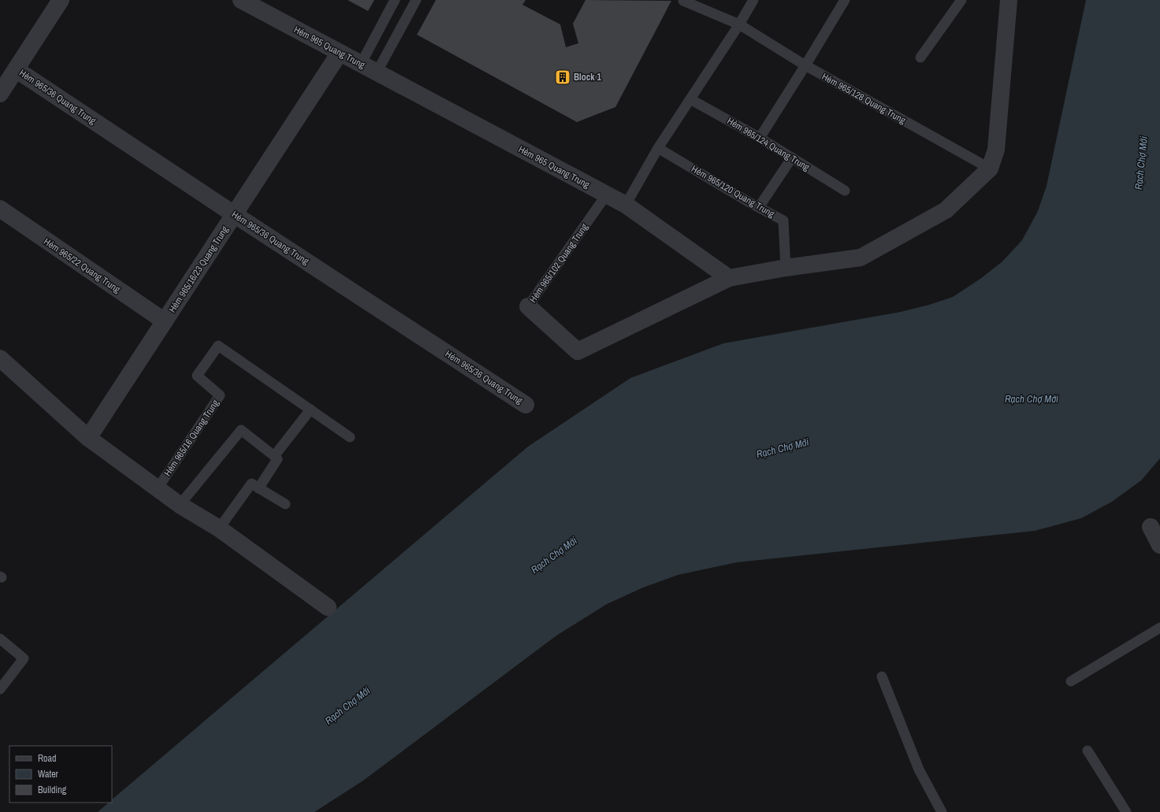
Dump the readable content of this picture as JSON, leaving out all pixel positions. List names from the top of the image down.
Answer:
{
  "streets": {
    "street": [
      "Hẻm 965 Quang Trung",
      "Hẻm 965/36 Quang Trung",
      "Hẻm 965/102 Quang Trung",
      "Hẻm 965/22 Quang Trung",
      "Hẻm 965/16/23 Quang Trung"
    ],
    "lane": [
      "Hẻm 965/128 Quang Trung",
      "Hẻm 965/124 Quang Trung",
      "Hẻm 965/120 Quang Trung",
      "Hẻm 965/16 Quang Trung"
    ]
  },
  "crossings": [
    ["Hẻm 965 Quang Trung", "Hẻm 965/102 Quang Trung"],
    ["Hẻm 965 Quang Trung", "Hẻm 965/16/23 Quang Trung"],
    ["Hẻm 965/36 Quang Trung", "Hẻm 965/16/23 Quang Trung"],
    ["Hẻm 965/22 Quang Trung", "Hẻm 965/16/23 Quang Trung"]
  ],
  "water": ["Rạch Chợ Mới"],
  "places": {
    "building": ["Block 1"]
  },
  "legend": ["Road", "Water", "Building"]
}
